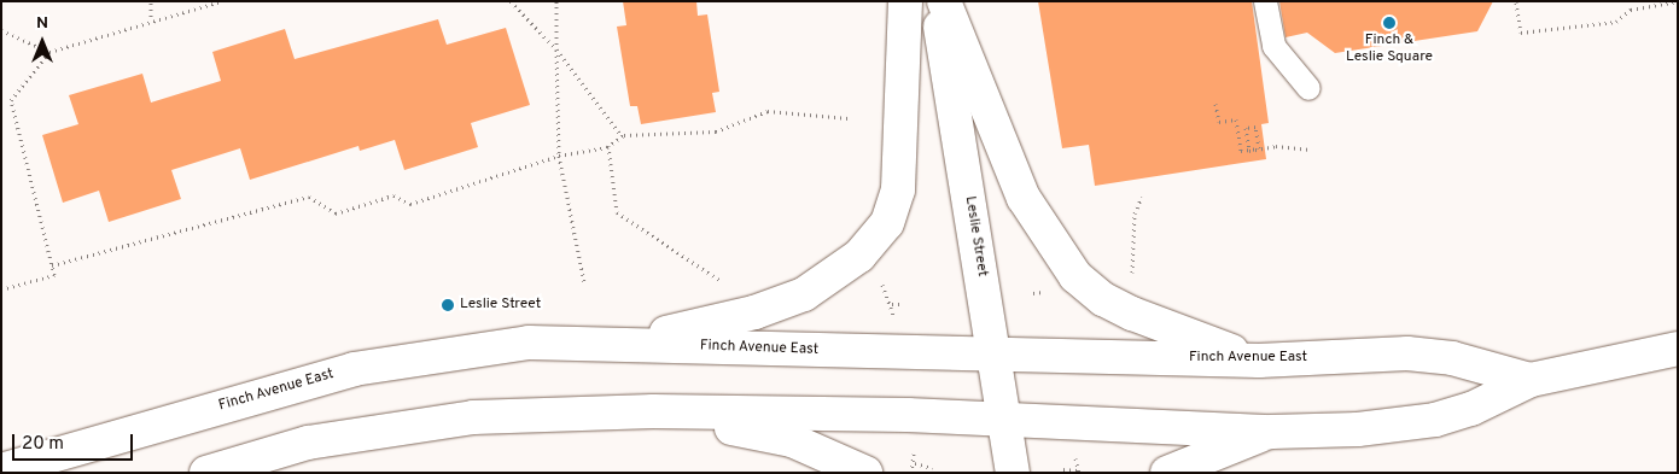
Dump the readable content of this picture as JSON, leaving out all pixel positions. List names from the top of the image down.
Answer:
{
  "streets": {
    "main road": ["Leslie Street", "Finch Avenue East"]
  },
  "crossings": [
    ["Leslie Street", "Finch Avenue East"]
  ],
  "places": ["Finch & Leslie Square", "Leslie Street"],
  "scale_bar": "20 m",
  "north": "top"
}
